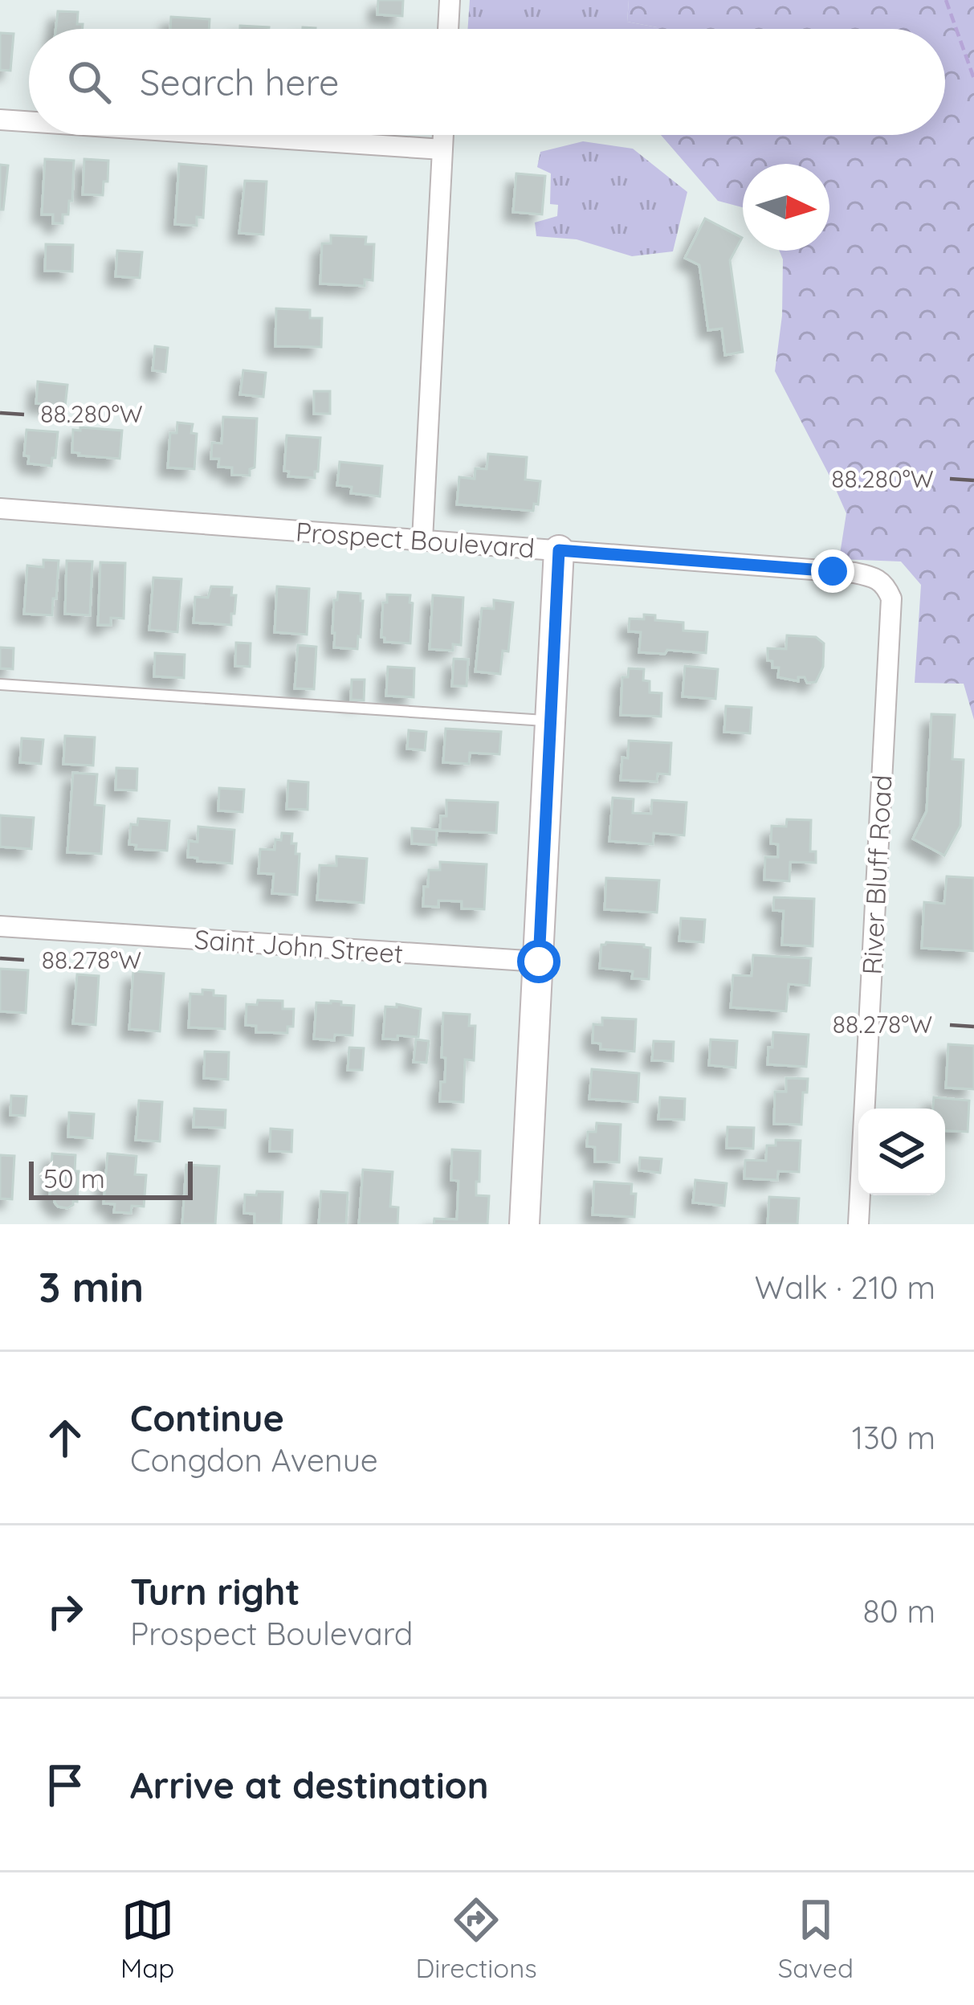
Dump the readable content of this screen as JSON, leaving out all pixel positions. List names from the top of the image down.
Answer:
{
  "streets": {
    "street": ["Prospect Boulevard", "River Bluff Road", "Saint John Street"]
  },
  "crossings": [
    ["Prospect Boulevard", "River Bluff Road"]
  ],
  "scale_bar": "50 m",
  "north": "right",
  "page": {
    "search": "Search here",
    "scale": "50 m",
    "heading": ["3 min", "Walk · 210 m"],
    "list": [
      ["Continue", "Congdon Avenue", "130 m"],
      ["Turn right", "Prospect Boulevard", "80 m"],
      "Arrive at destination"
    ],
    "nav": ["Map", "Directions", "Saved"]
  },
  "coordinates": ["88.280°W", "88.278°W"]
}
